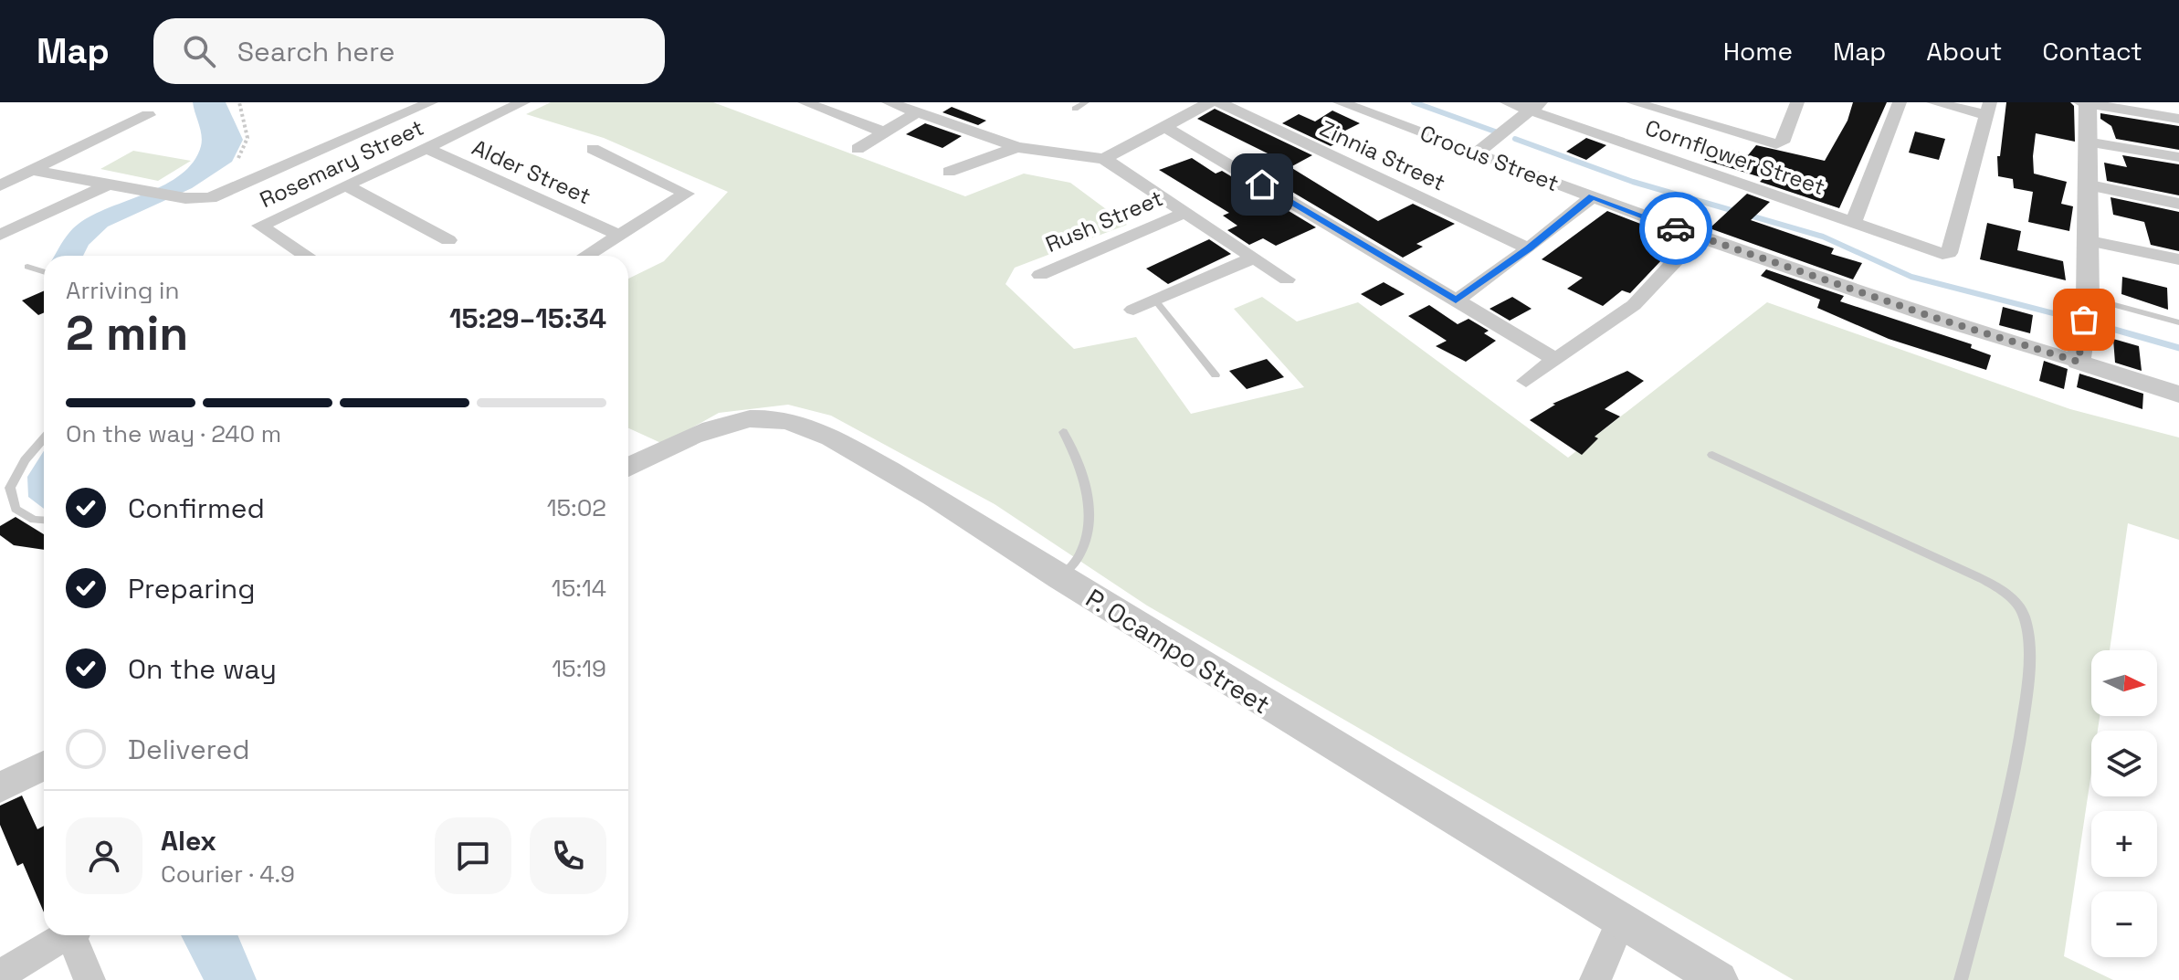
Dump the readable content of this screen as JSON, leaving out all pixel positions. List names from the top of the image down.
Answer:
{
  "streets": {
    "street": [
      "Zinnia Street",
      "Cornflower Street",
      "Crocus Street",
      "Rosemary Street",
      "Alder Street",
      "Rush Street",
      "P. Ocampo Street"
    ]
  },
  "crossings": [
    ["Rosemary Street", "Alder Street"]
  ],
  "north": "right",
  "page": {
    "header": "Map",
    "search": "Search here",
    "nav": [
      "Home",
      "Map",
      "About",
      "Contact"
    ],
    "heading": ["2 min", "Arriving in", "15:29–15:34"],
    "panel": ["Alex", "Courier · 4.9"],
    "bar": "On the way · 240 m",
    "list": [
      ["Confirmed", "15:02"],
      ["Preparing", "15:14"],
      ["On the way", "15:19"],
      "Delivered"
    ],
    "map_buttons": ["+", "−"]
  }
}
